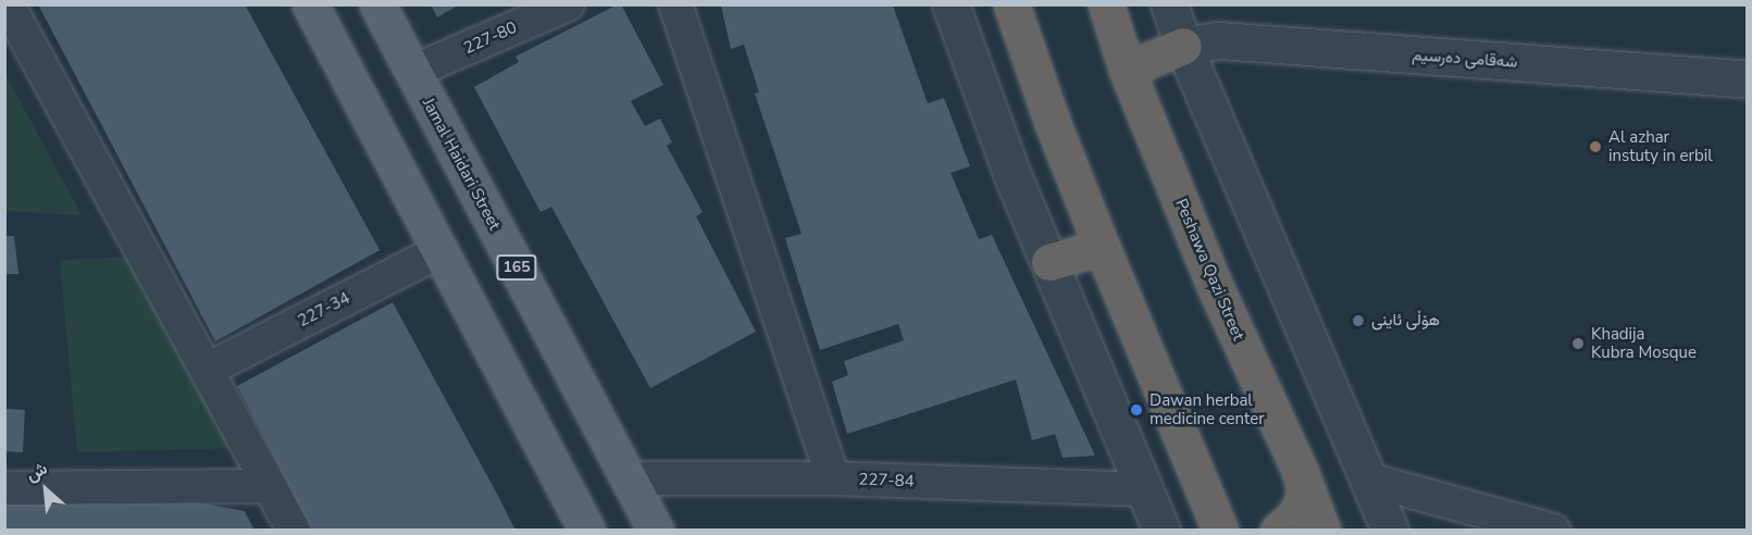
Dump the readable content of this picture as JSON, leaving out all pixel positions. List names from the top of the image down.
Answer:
{
  "streets": {
    "highway": ["Peshawa Qazi Street"],
    "main road": ["Jamal Haidari Street", "165"],
    "street": [
      "227-80",
      "شەقامی دەرسیم",
      "227-34",
      "227-84"
    ]
  },
  "crossings": [
    ["227-80", "Jamal Haidari Street"],
    ["Jamal Haidari Street", "227-84"]
  ],
  "places": [
    "Al azhar instuty in erbil",
    "هۆڵی ئاینی",
    "Khadija Kubra Mosque",
    "Dawan herbal medicine center"
  ],
  "north": "top left"
}
